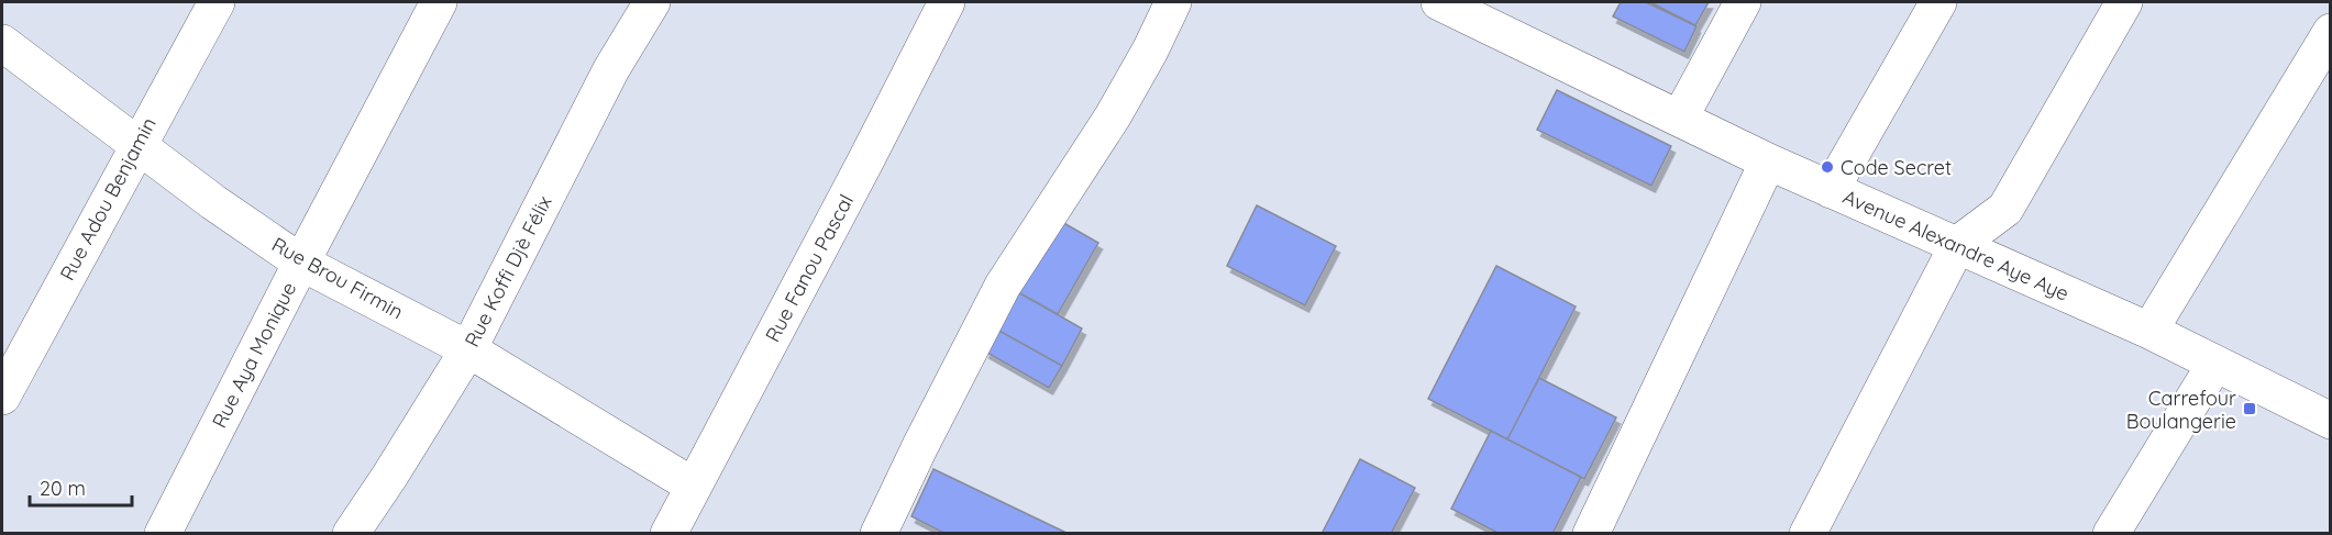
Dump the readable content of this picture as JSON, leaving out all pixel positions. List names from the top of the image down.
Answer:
{
  "streets": {
    "street": [
      "Rue Adou Benjamin",
      "Avenue Alexandre Aye Aye",
      "Rue Fanou Pascal",
      "Rue Koffi Djè Félix",
      "Rue Brou Firmin",
      "Rue Aya Monique"
    ]
  },
  "crossings": [
    ["Rue Adou Benjamin", "Rue Brou Firmin"],
    ["Rue Fanou Pascal", "Rue Brou Firmin"],
    ["Rue Koffi Djè Félix", "Rue Brou Firmin"],
    ["Rue Brou Firmin", "Rue Aya Monique"]
  ],
  "places": {
    "other": ["Code Secret"],
    "transit": ["Carrefour Boulangerie"]
  },
  "scale_bar": "20 m"
}
